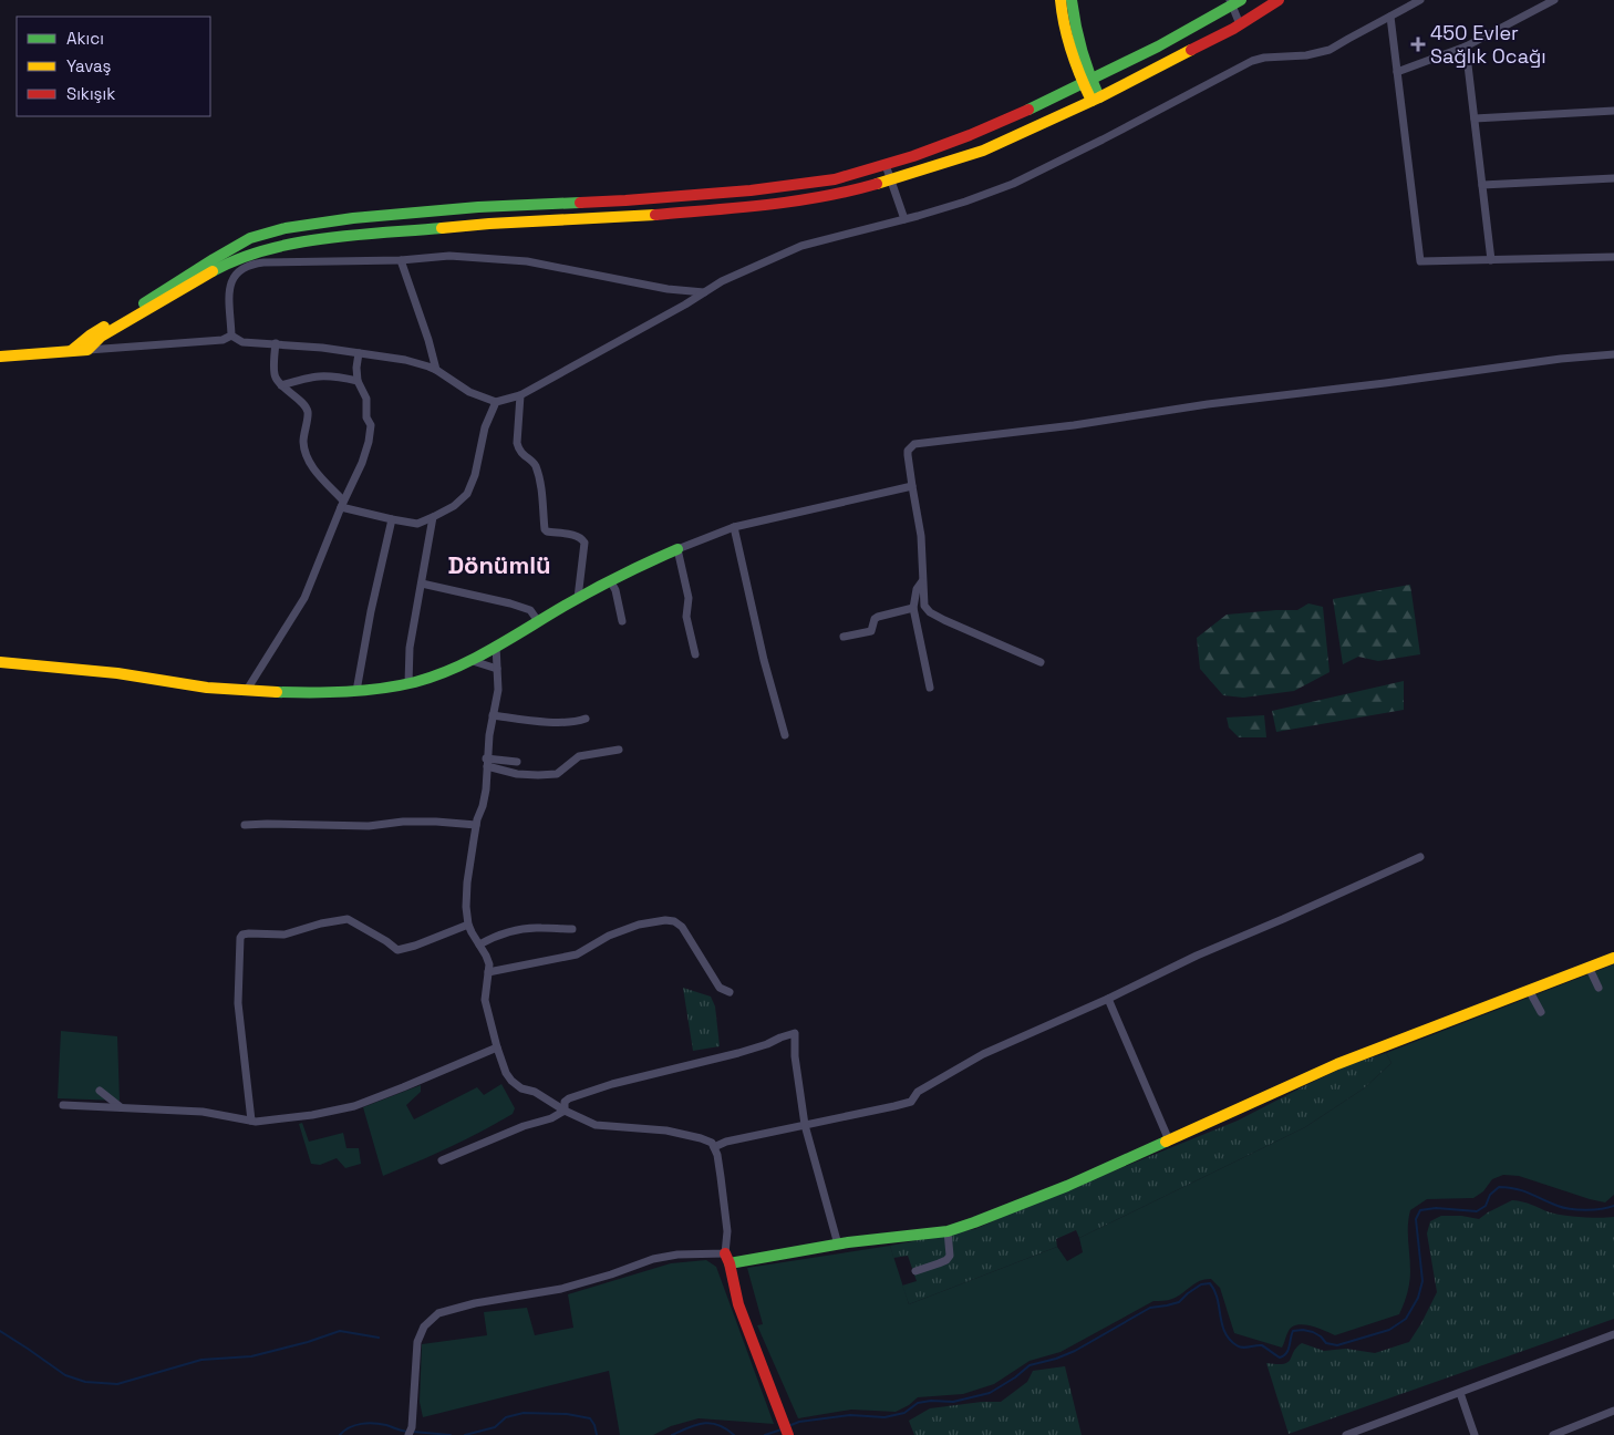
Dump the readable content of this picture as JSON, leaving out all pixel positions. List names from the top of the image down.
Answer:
{
  "districts": ["Dönümlü"],
  "places": {
    "health": ["450 Evler Sağlık Ocağı"]
  },
  "legend": ["Akıcı", "Yavaş", "Sıkışık"]
}
